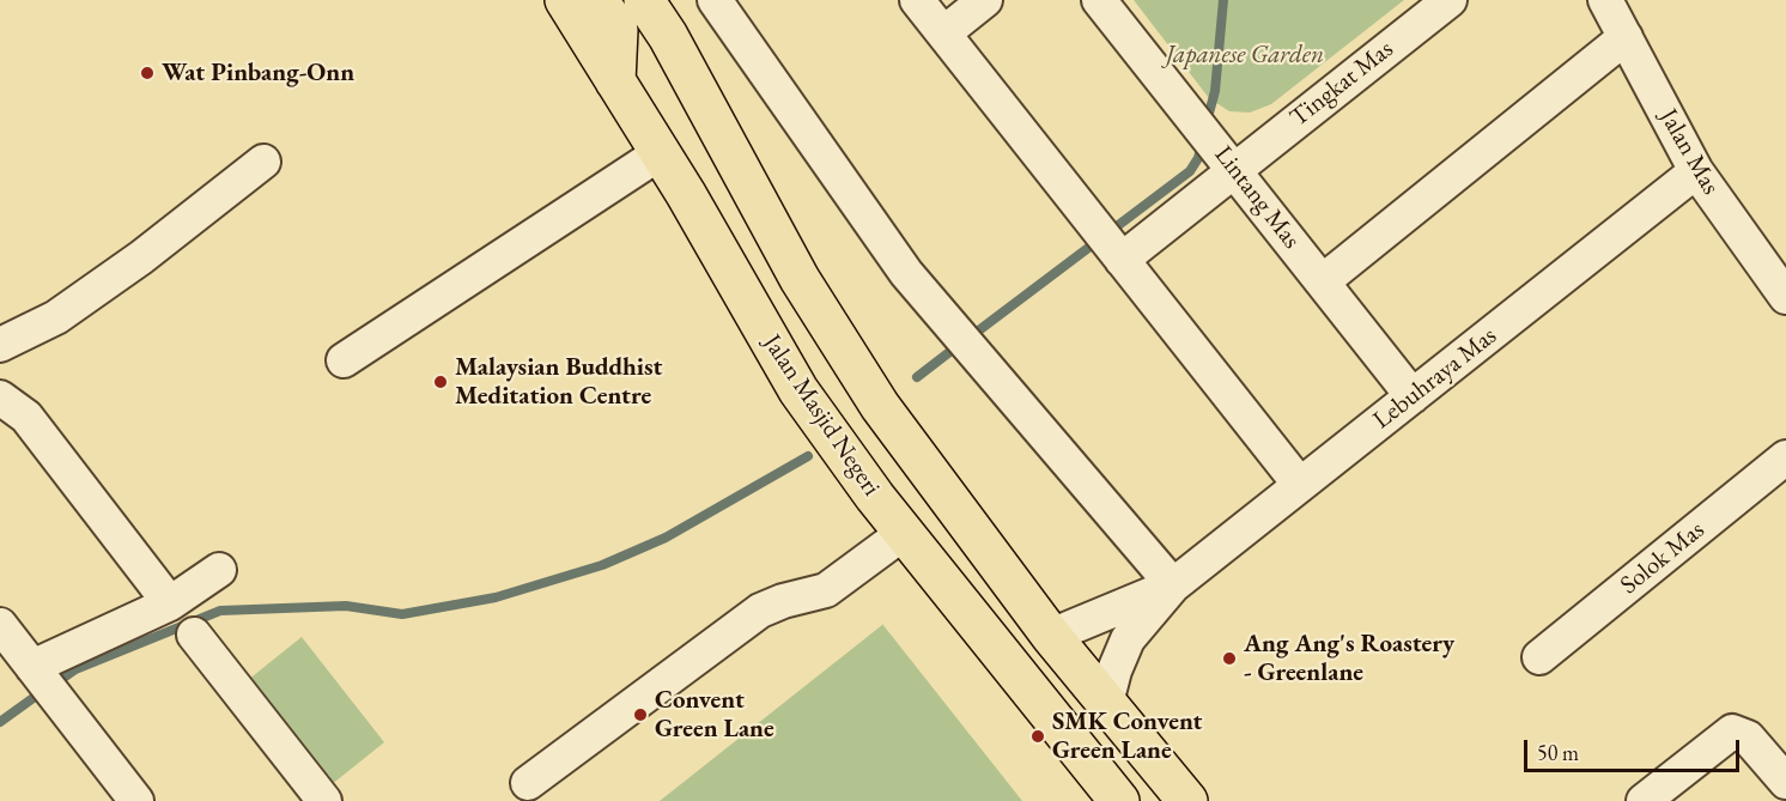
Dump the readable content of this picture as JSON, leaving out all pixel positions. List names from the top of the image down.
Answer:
{
  "streets": {
    "highway": ["Jalan Masjid Negeri"],
    "street": [
      "Tingkat Mas",
      "Jalan Mas",
      "Lintang Mas",
      "Lebuhraya Mas",
      "Solok Mas"
    ]
  },
  "crossings": [
    ["Tingkat Mas", "Lintang Mas"],
    ["Jalan Mas", "Lebuhraya Mas"],
    ["Lintang Mas", "Lebuhraya Mas"]
  ],
  "parks": ["Japanese Garden"],
  "places": [
    "Wat Pinbang-Onn",
    "Malaysian Buddhist Meditation Centre",
    "Ang Ang's Roastery - Greenlane",
    "Convent Green Lane",
    "SMK Convent Green Lane"
  ],
  "scale_bar": "50 m"
}
